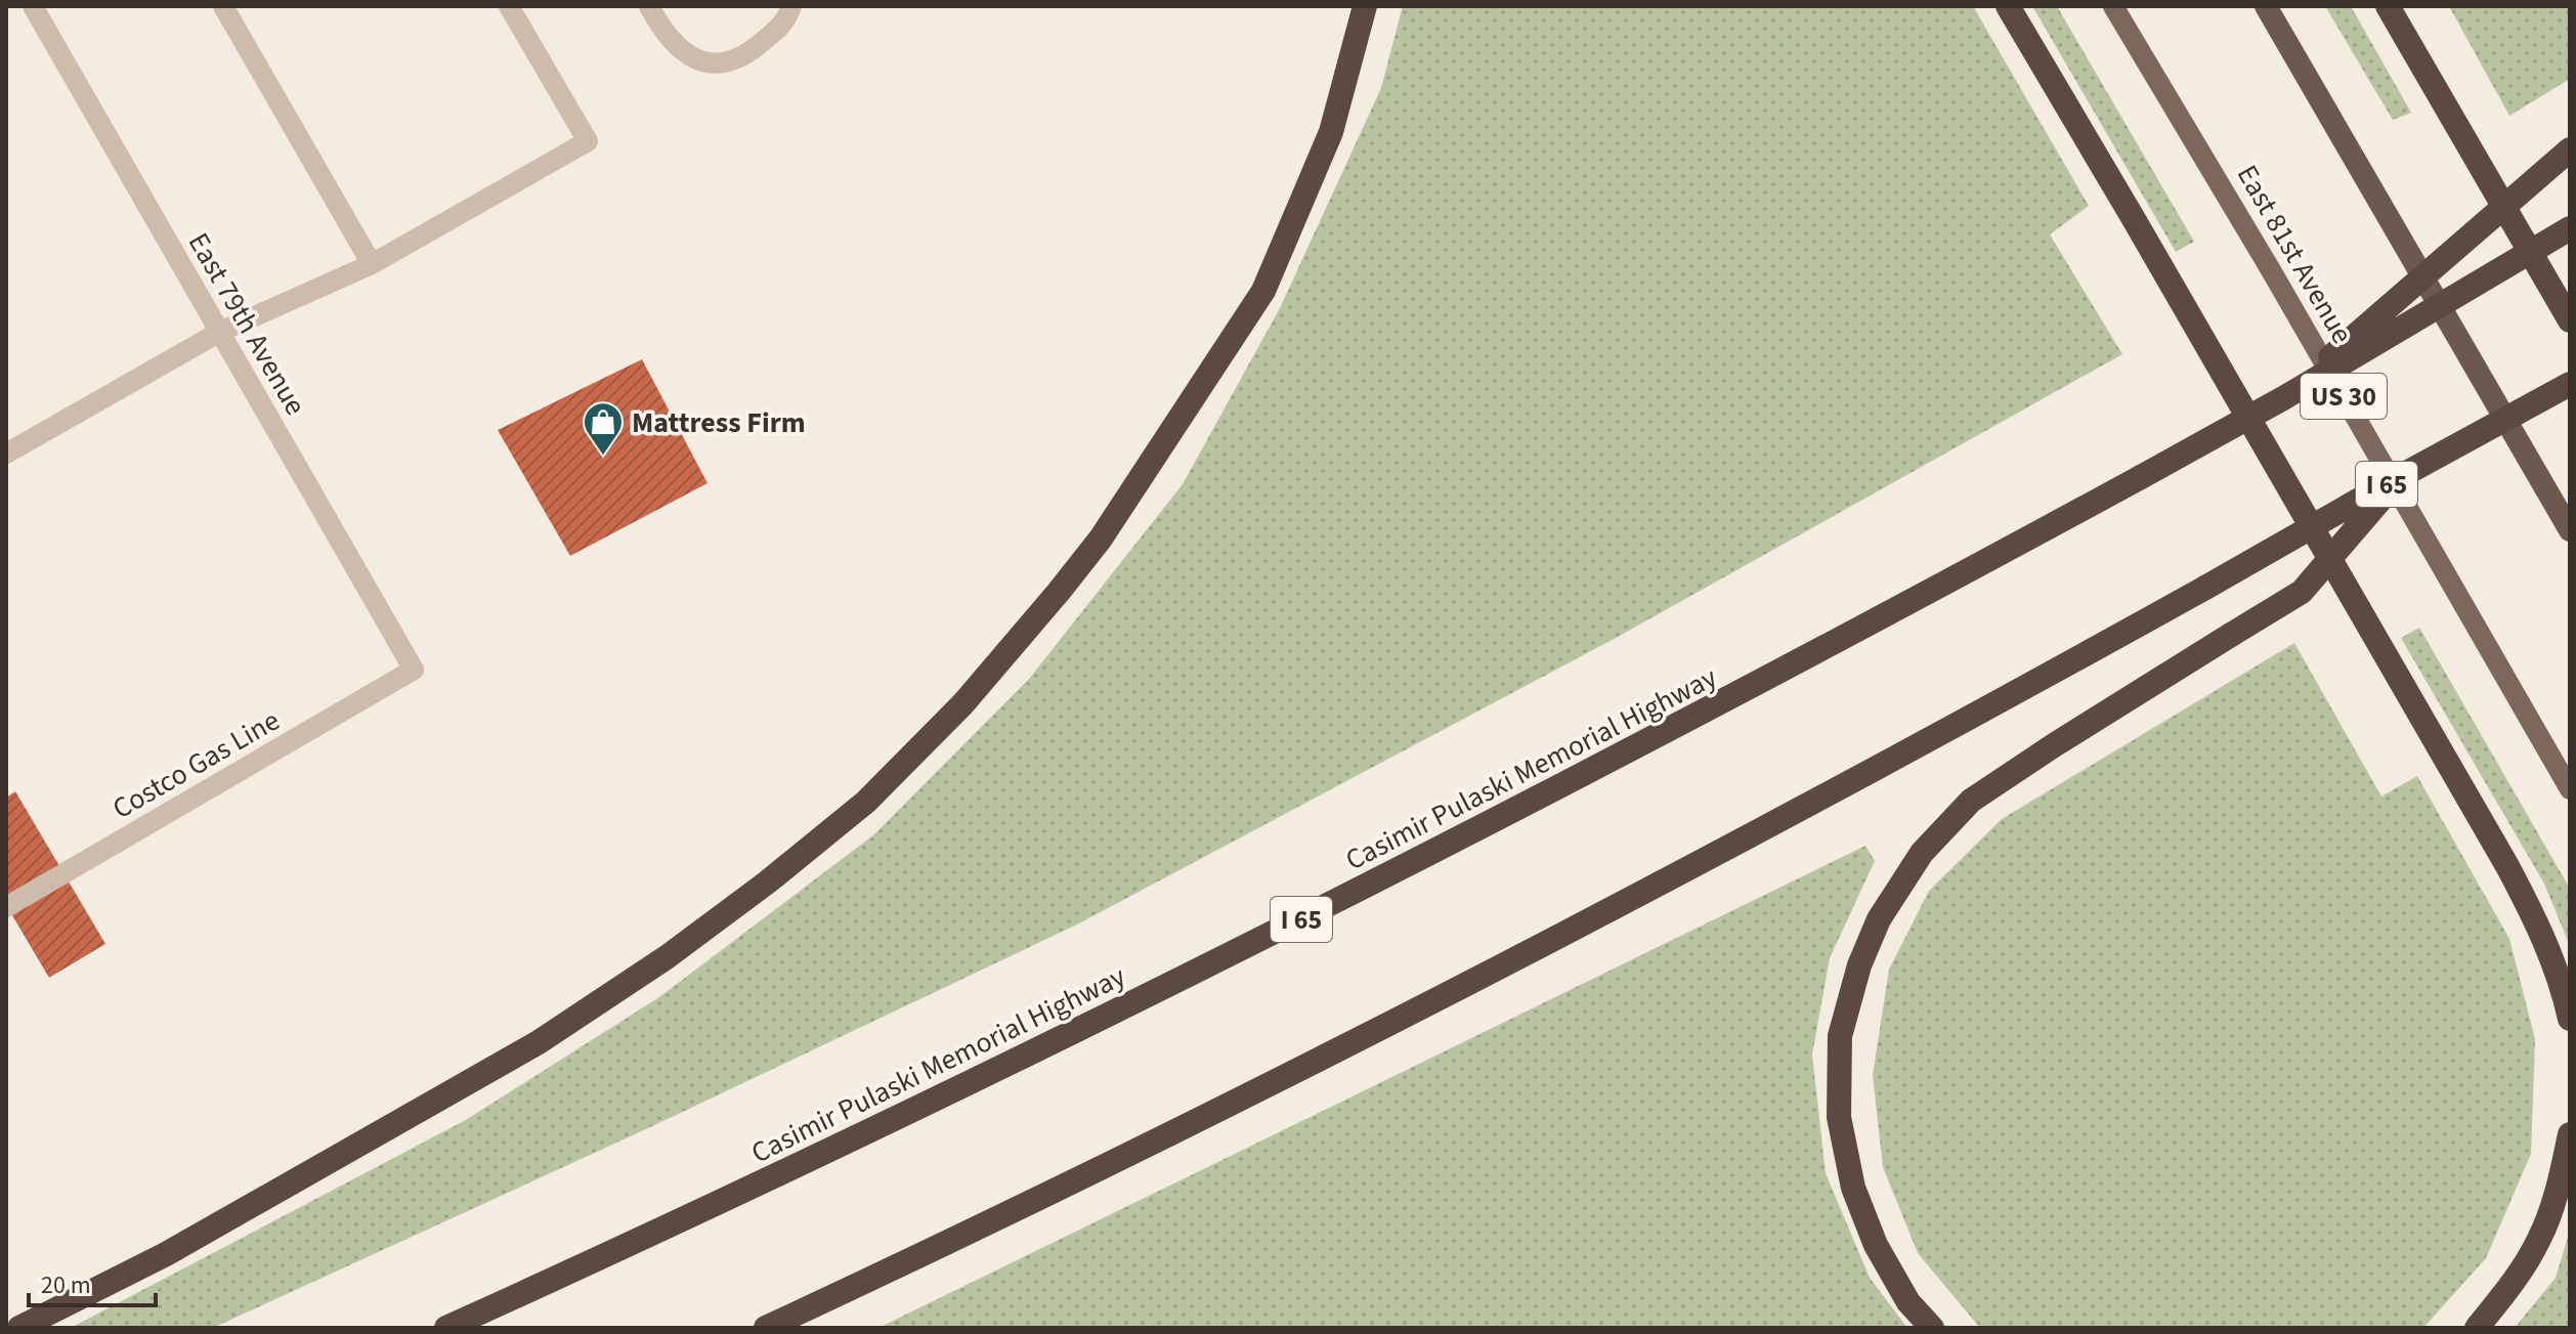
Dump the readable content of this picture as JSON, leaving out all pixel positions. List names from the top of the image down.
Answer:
{
  "streets": {
    "highway": ["I 65", "Casimir Pulaski Memorial Highway"],
    "main road": ["East 81st Avenue", "US 30"],
    "street": ["East 79th Avenue", "Costco Gas Line"]
  },
  "crossings": [
    ["East 79th Avenue", "Costco Gas Line"]
  ],
  "places": {
    "shop": ["Mattress Firm"]
  },
  "scale_bar": "20 m"
}
